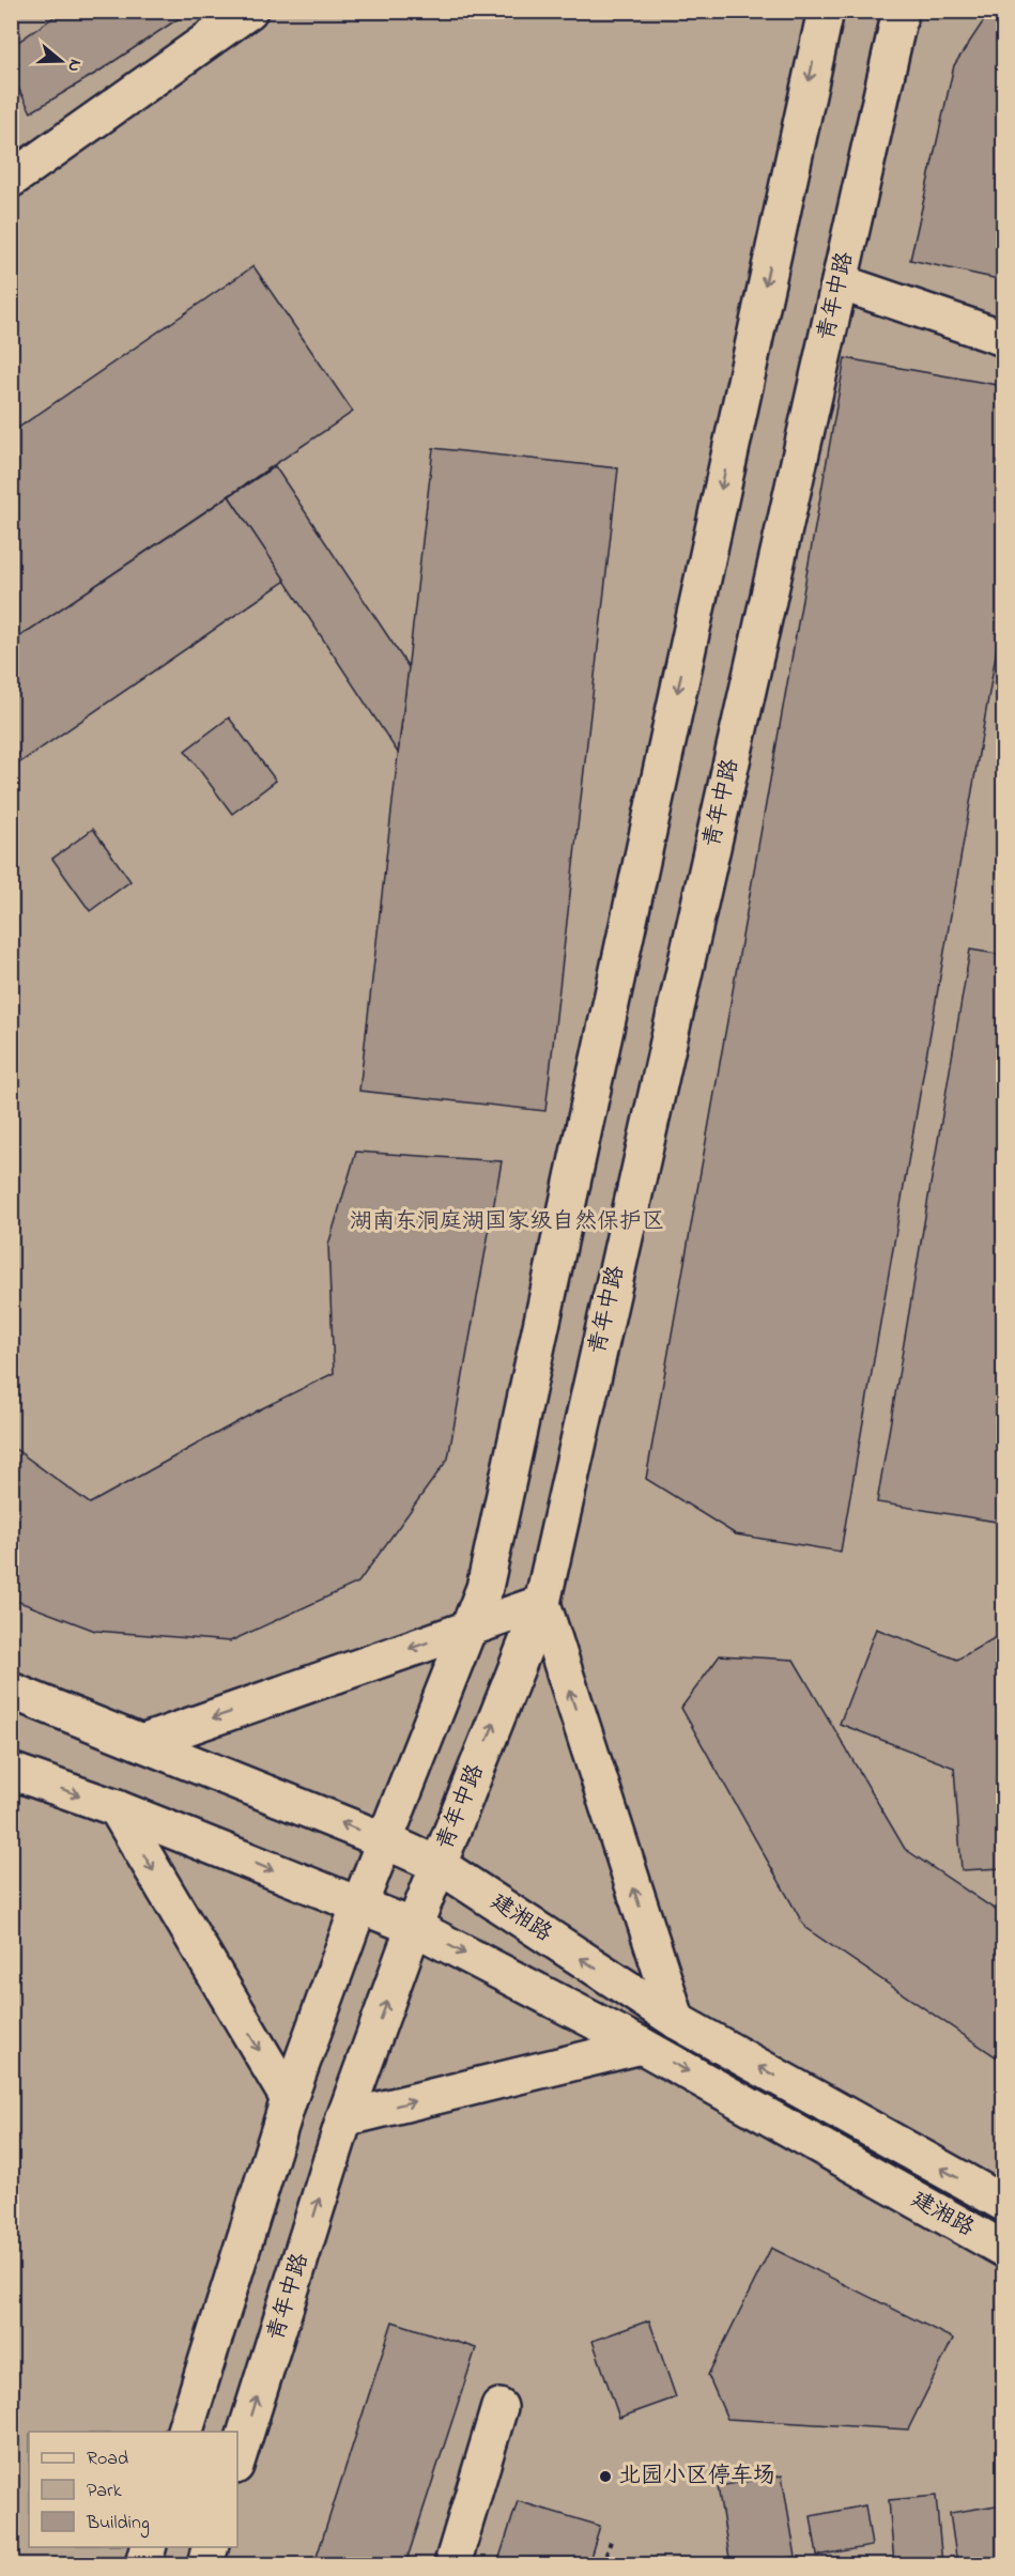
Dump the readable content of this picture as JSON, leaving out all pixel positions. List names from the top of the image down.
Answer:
{
  "streets": {
    "main road": ["青年中路", "建湘路"]
  },
  "crossings": [
    ["青年中路", "建湘路"]
  ],
  "parks": ["湖南东洞庭湖国家级自然保护区"],
  "places": ["北园小区停车场"],
  "legend": ["Road", "Park", "Building"],
  "north": "right"
}
